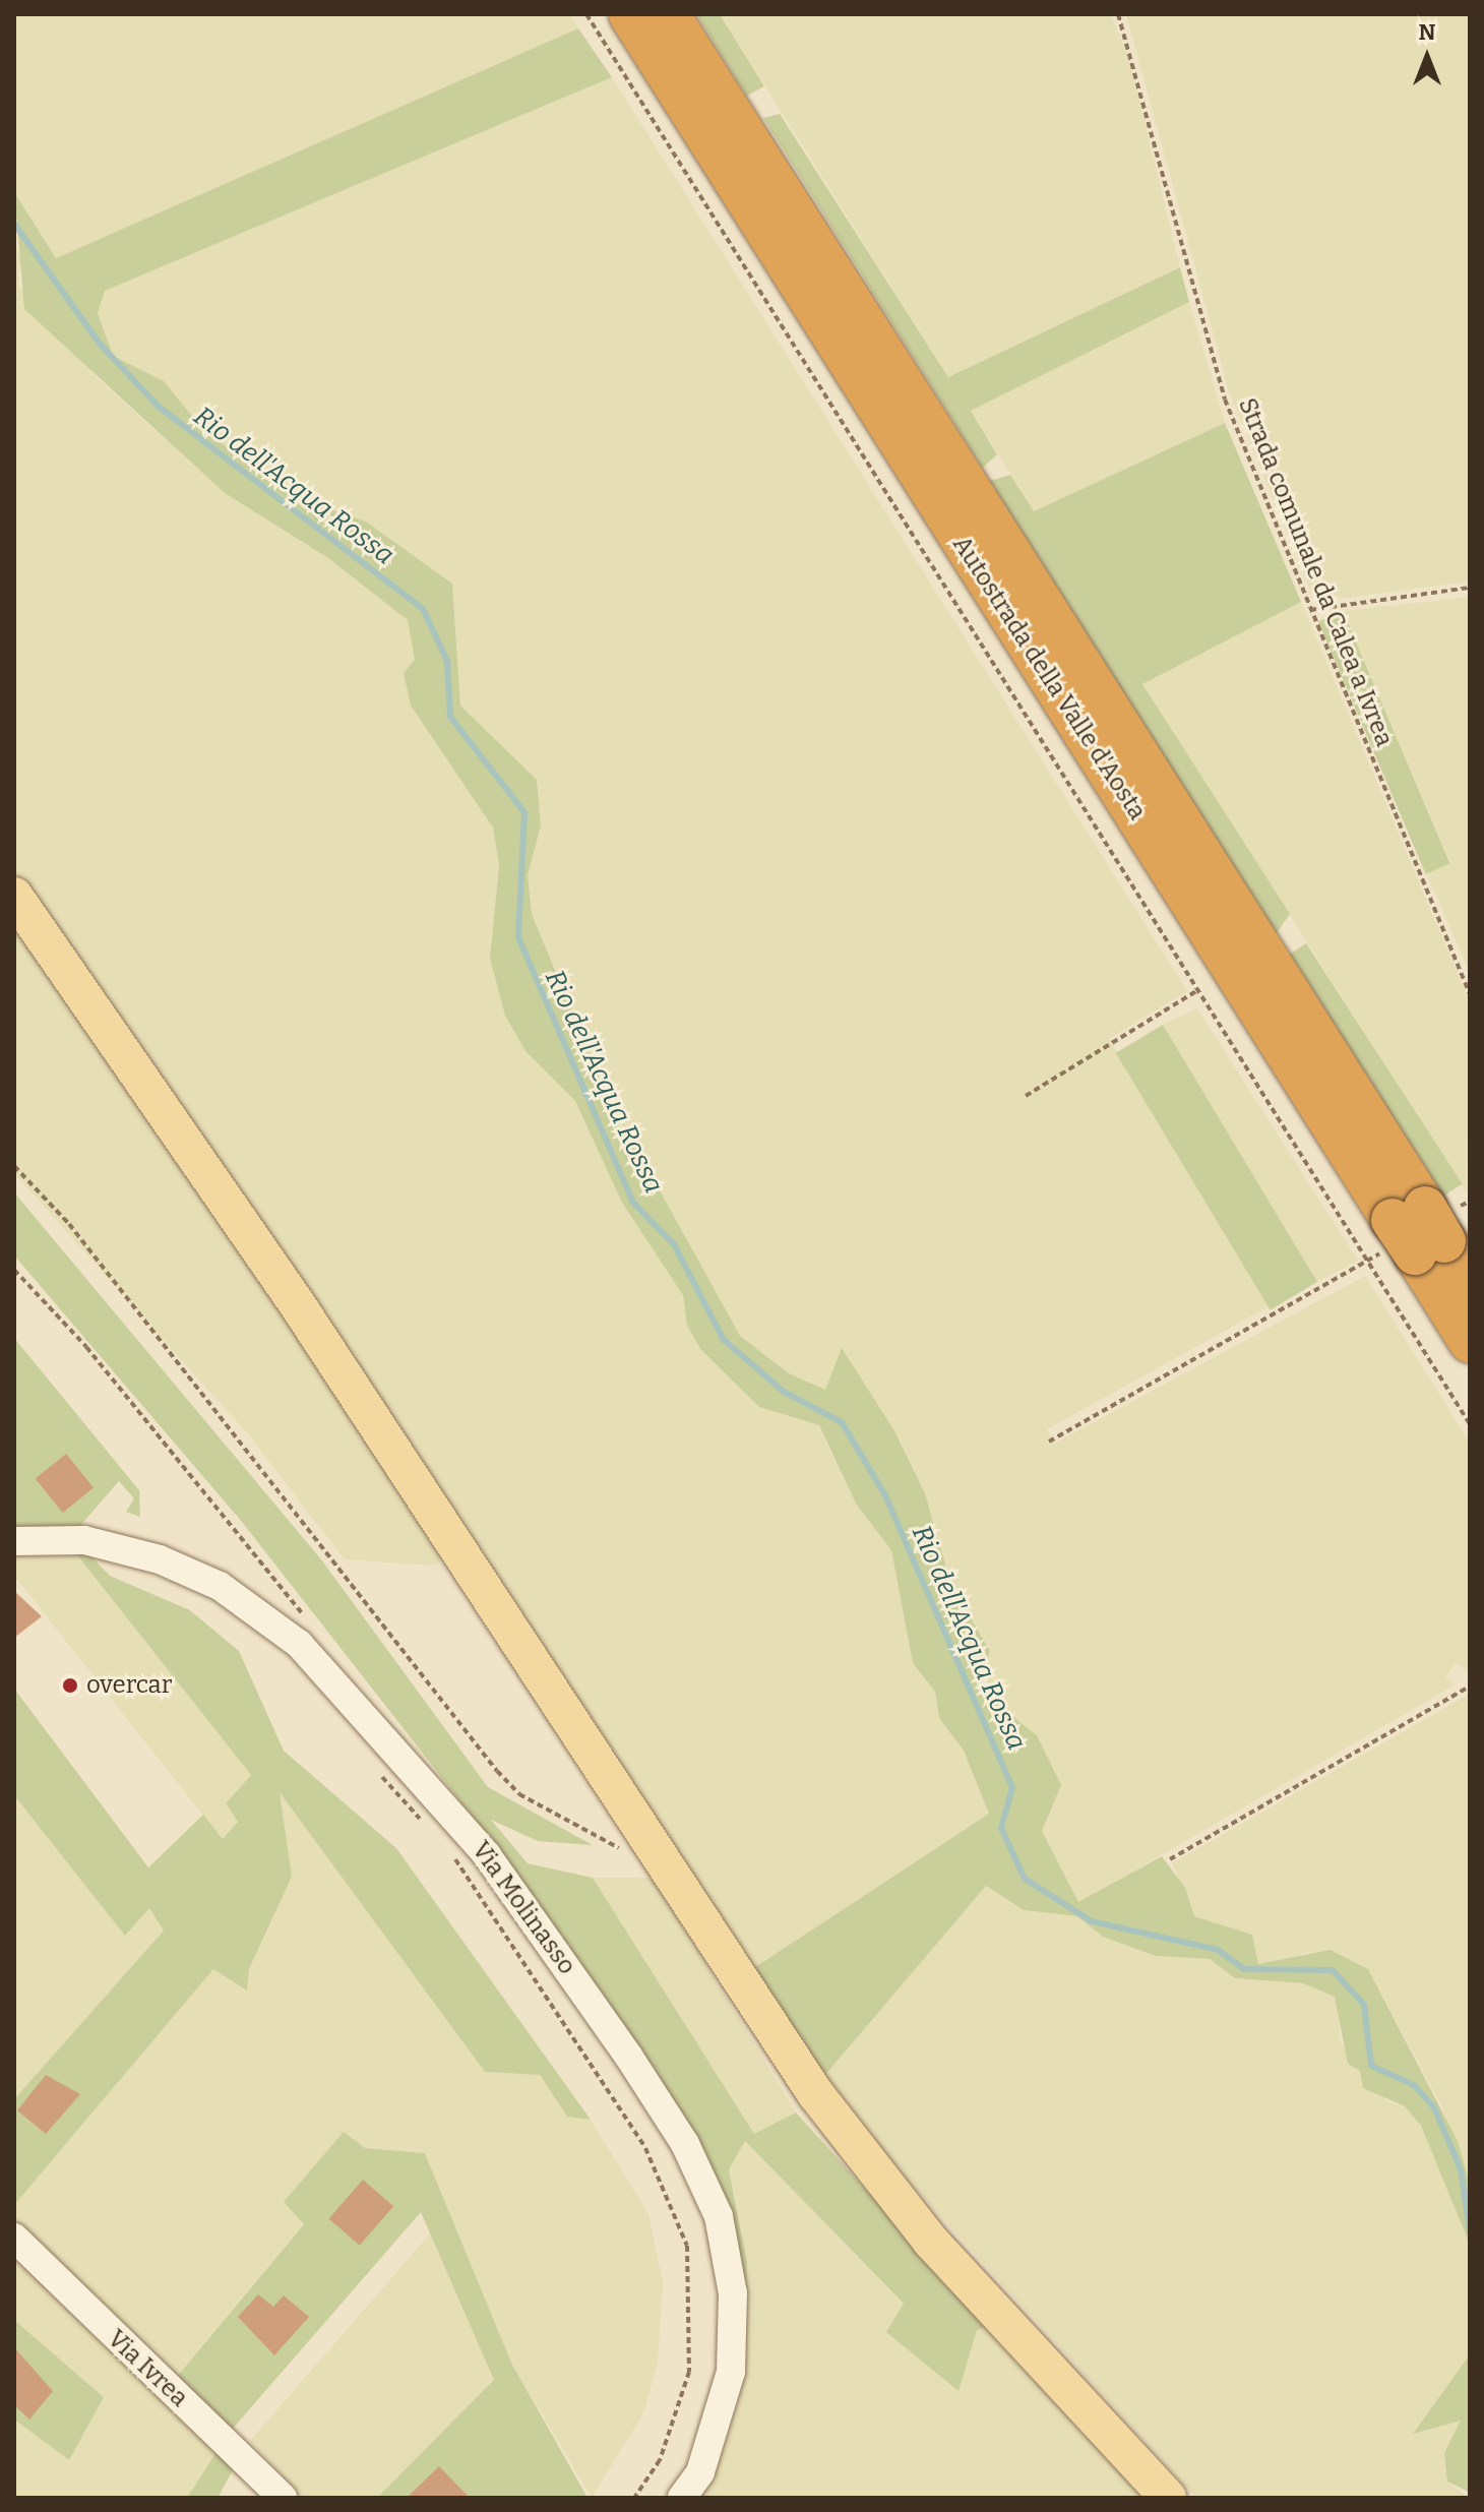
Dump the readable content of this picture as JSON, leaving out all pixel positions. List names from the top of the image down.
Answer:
{
  "streets": {
    "highway": ["Autostrada della Valle d'Aosta"],
    "street": ["Via Molinasso", "Via Ivrea"],
    "path": ["Strada comunale da Calea a Ivrea"]
  },
  "water": ["Rio dell'Acqua Rossa"],
  "places": ["overcar"],
  "north": "top"
}
